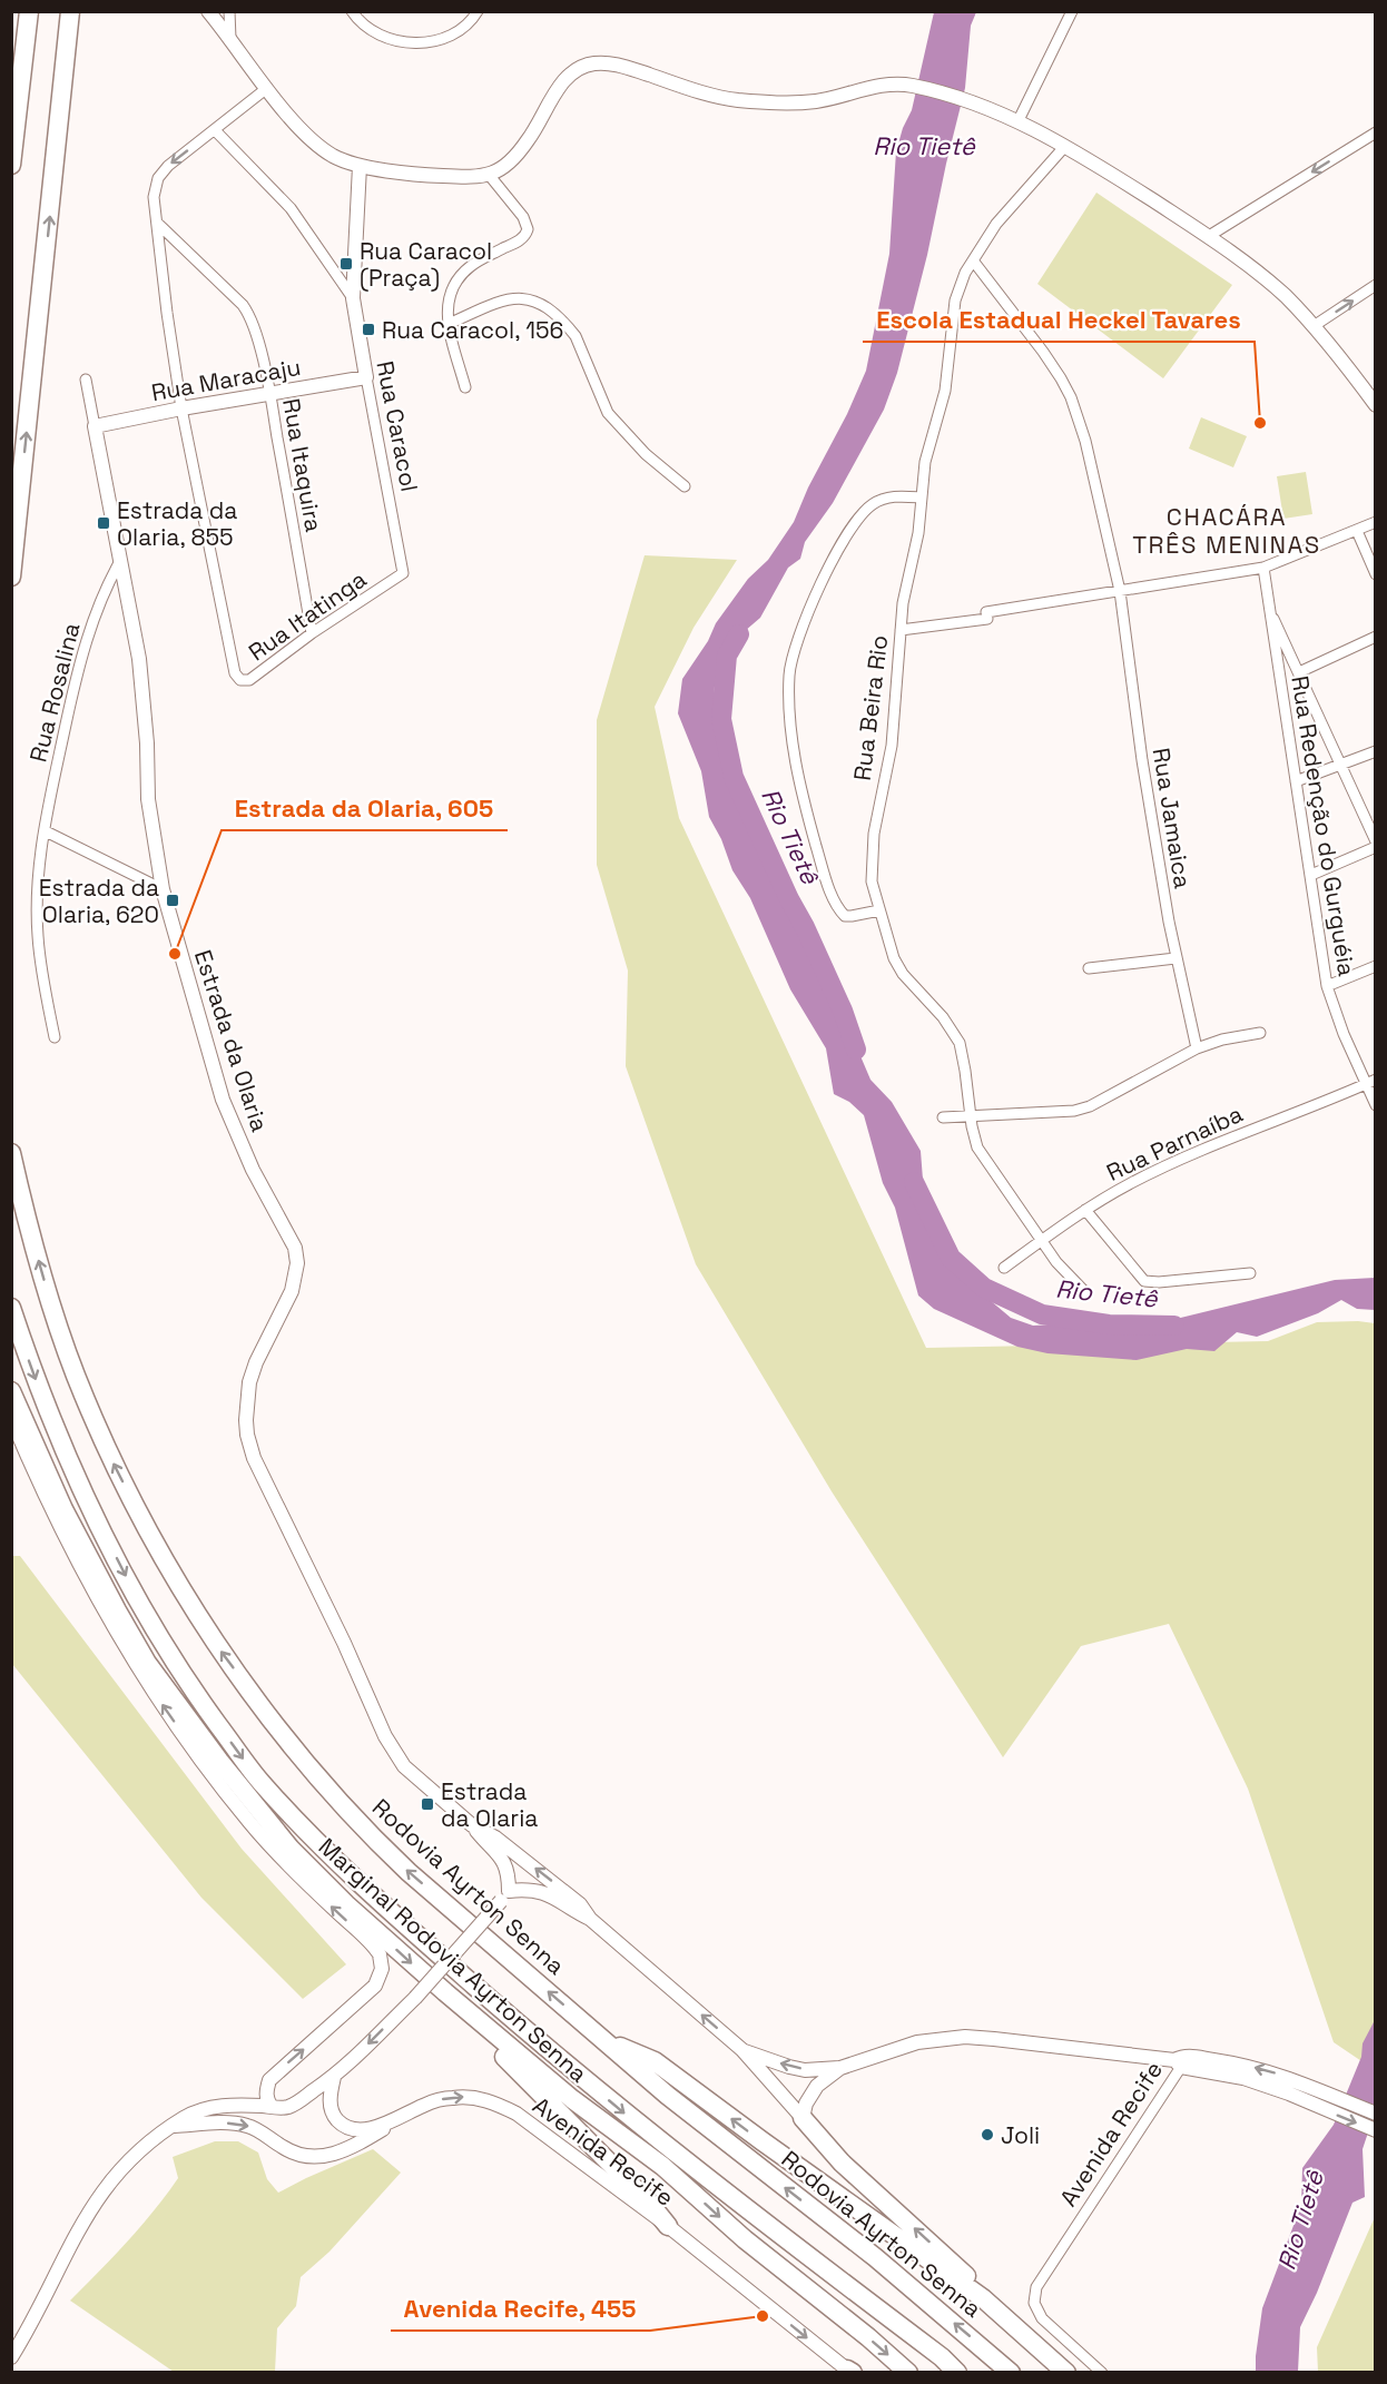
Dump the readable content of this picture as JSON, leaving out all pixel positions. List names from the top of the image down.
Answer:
{
  "streets": {
    "highway": ["Rodovia Ayrton Senna", "Marginal Rodovia Ayrton Senna"],
    "main road": [
      "Rua Maracaju",
      "Rua Caracol",
      "Estrada da Olaria",
      "Avenida Recife"
    ],
    "street": [
      "Rua Itaquira",
      "Rua Itatinga",
      "Rua Rosalina",
      "Rua Beira Rio",
      "Rua Jamaica",
      "Rua Redenção do Gurguéia",
      "Rua Parnaíba"
    ]
  },
  "crossings": [
    ["Rua Maracaju", "Rua Caracol"],
    ["Rua Maracaju", "Rua Itaquira"],
    ["Rua Maracaju", "Rua Itatinga"],
    ["Rua Maracaju", "Estrada da Olaria"],
    ["Rua Caracol", "Rua Itatinga"],
    ["Rua Itaquira", "Rua Itatinga"],
    ["Rua Rosalina", "Estrada da Olaria"],
    ["Rua Beira Rio", "Rua Jamaica"],
    ["Rua Beira Rio", "Rua Parnaíba"],
    ["Rua Redenção do Gurguéia", "Rua Parnaíba"]
  ],
  "one_way": ["Avenida Recife"],
  "districts": ["CHACÁRA TRÊS MENINAS"],
  "water": ["Rio Tietê"],
  "places": {
    "transit": [
      "Rua Caracol (Praça)",
      "Rua Caracol, 156",
      "Estrada da Olaria, 855",
      "Estrada da Olaria, 620",
      "Estrada da Olaria"
    ],
    "other": [
      "Escola Estadual Heckel Tavares",
      "Estrada da Olaria, 605",
      "Joli",
      "Avenida Recife, 455"
    ]
  }
}
